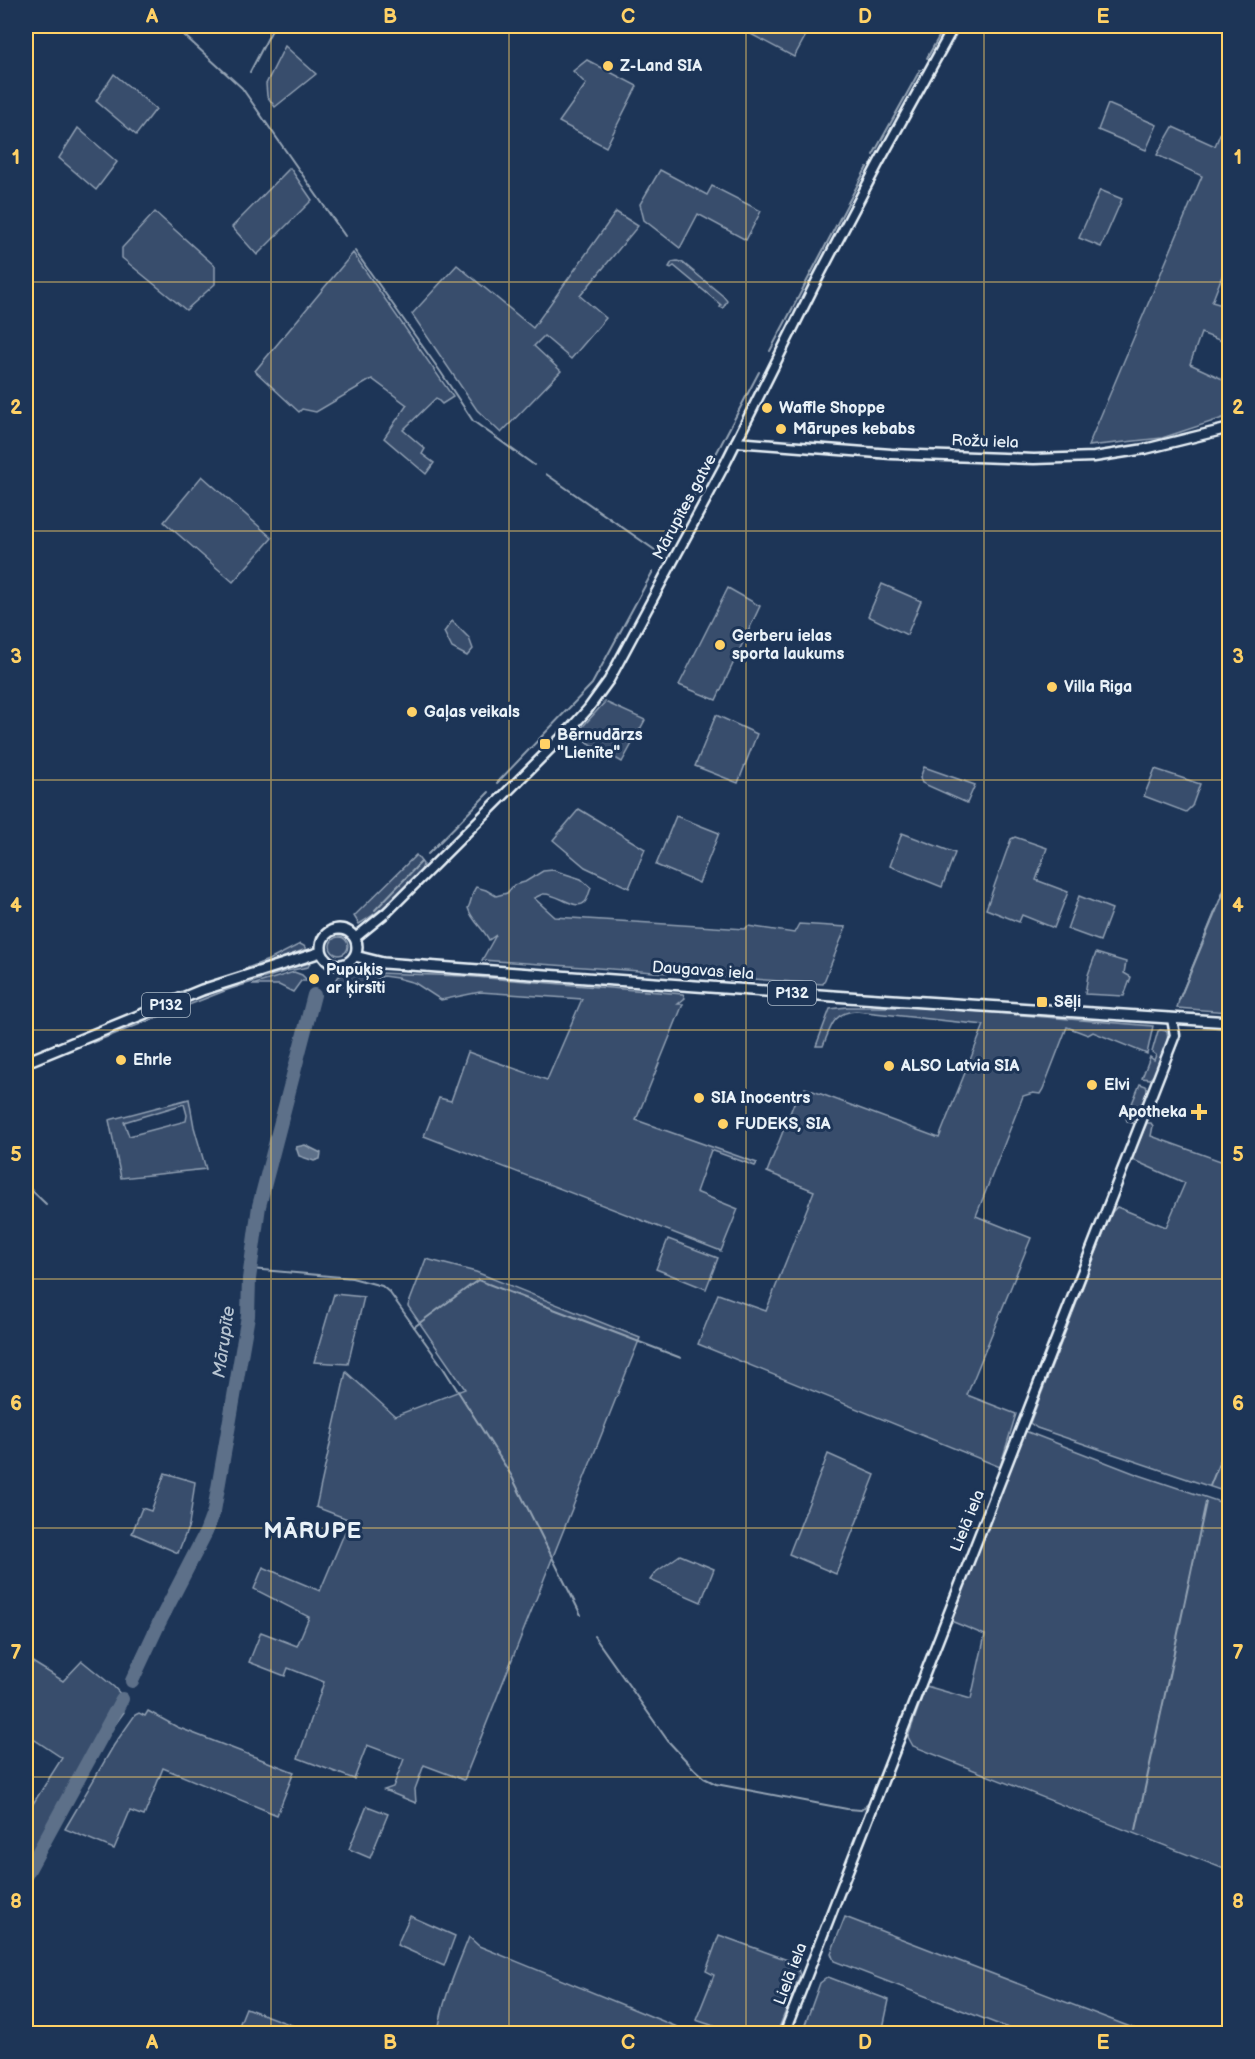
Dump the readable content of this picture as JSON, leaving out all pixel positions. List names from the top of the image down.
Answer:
{
  "streets": {
    "main road": ["Daugavas iela", "P132"],
    "street": ["Rožu iela", "Mārupītes gatve", "Lielā iela"]
  },
  "crossings": [
    ["Rožu iela", "Mārupītes gatve"],
    ["Mārupītes gatve", "Daugavas iela"],
    ["Mārupītes gatve", "P132"],
    ["Daugavas iela", "P132"],
    ["Daugavas iela", "Lielā iela"]
  ],
  "districts": ["MĀRUPE"],
  "water": ["Mārupīte"],
  "places": {
    "other": [
      "Z-Land SIA",
      "Waffle Shoppe",
      "Mārupes kebabs",
      "Gerberu ielas sporta laukums",
      "Villa Riga",
      "Gaļas veikals",
      "Pupuķis ar ķirsīti",
      "Ehrle",
      "ALSO Latvia SIA",
      "Elvi",
      "SIA Inocentrs",
      "FUDEKS, SIA"
    ],
    "transit": ["Bērnudārzs \"Lienīte\"", "Sēļi"],
    "health": ["Apotheka"]
  },
  "grid": {
    "columns": [
      "A",
      "B",
      "C",
      "D",
      "E"
    ],
    "rows": [
      "1",
      "2",
      "3",
      "4",
      "5",
      "6",
      "7",
      "8"
    ]
  }
}
